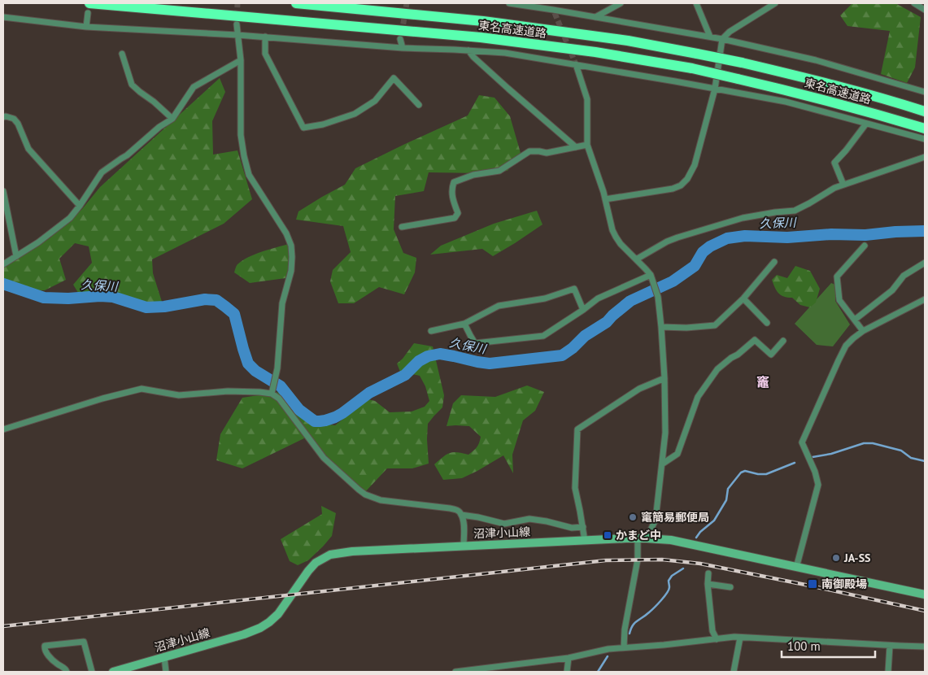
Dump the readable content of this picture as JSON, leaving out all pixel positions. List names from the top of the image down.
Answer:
{
  "streets": {
    "highway": ["東名高速道路"],
    "main road": ["沼津小山線"]
  },
  "districts": ["竈"],
  "water": ["久保川"],
  "places": {
    "other": ["竃簡易郵便局", "JA-SS"],
    "transit": ["かまど中", "南御殿場"]
  },
  "scale_bar": "100 m"
}
